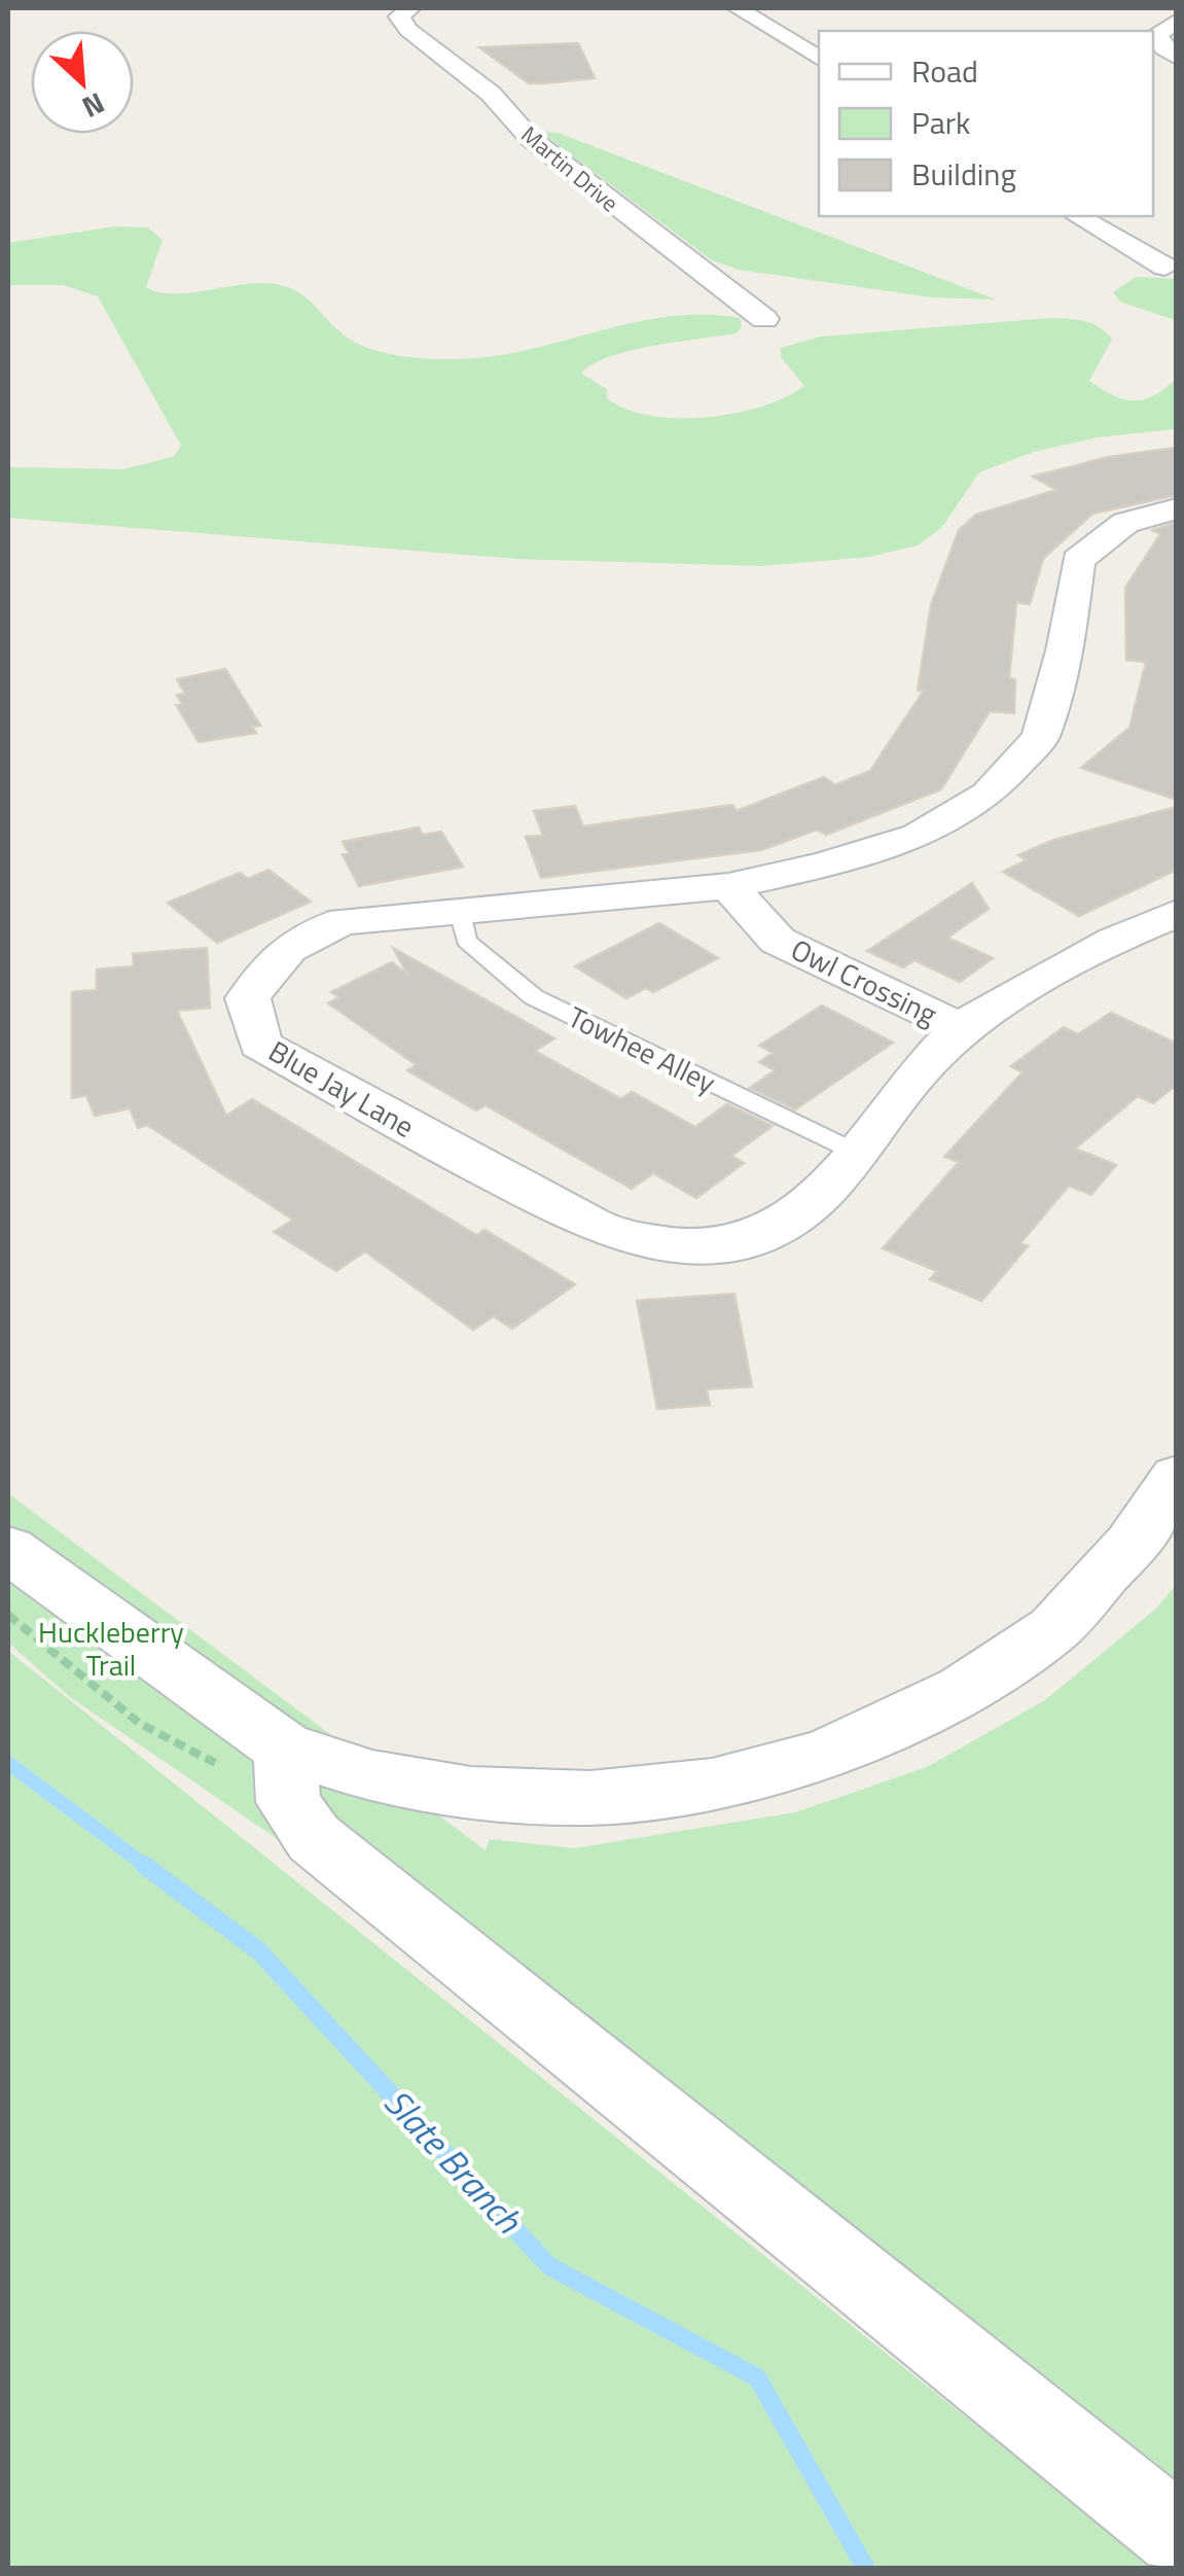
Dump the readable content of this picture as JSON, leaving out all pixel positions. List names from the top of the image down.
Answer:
{
  "streets": {
    "street": ["Martin Drive", "Owl Crossing", "Blue Jay Lane"],
    "lane": ["Towhee Alley"]
  },
  "crossings": [
    ["Owl Crossing", "Blue Jay Lane"],
    ["Towhee Alley", "Blue Jay Lane"]
  ],
  "water": ["Slate Branch"],
  "parks": ["Huckleberry Trail"],
  "legend": ["Road", "Park", "Building"],
  "north": "bottom right"
}
